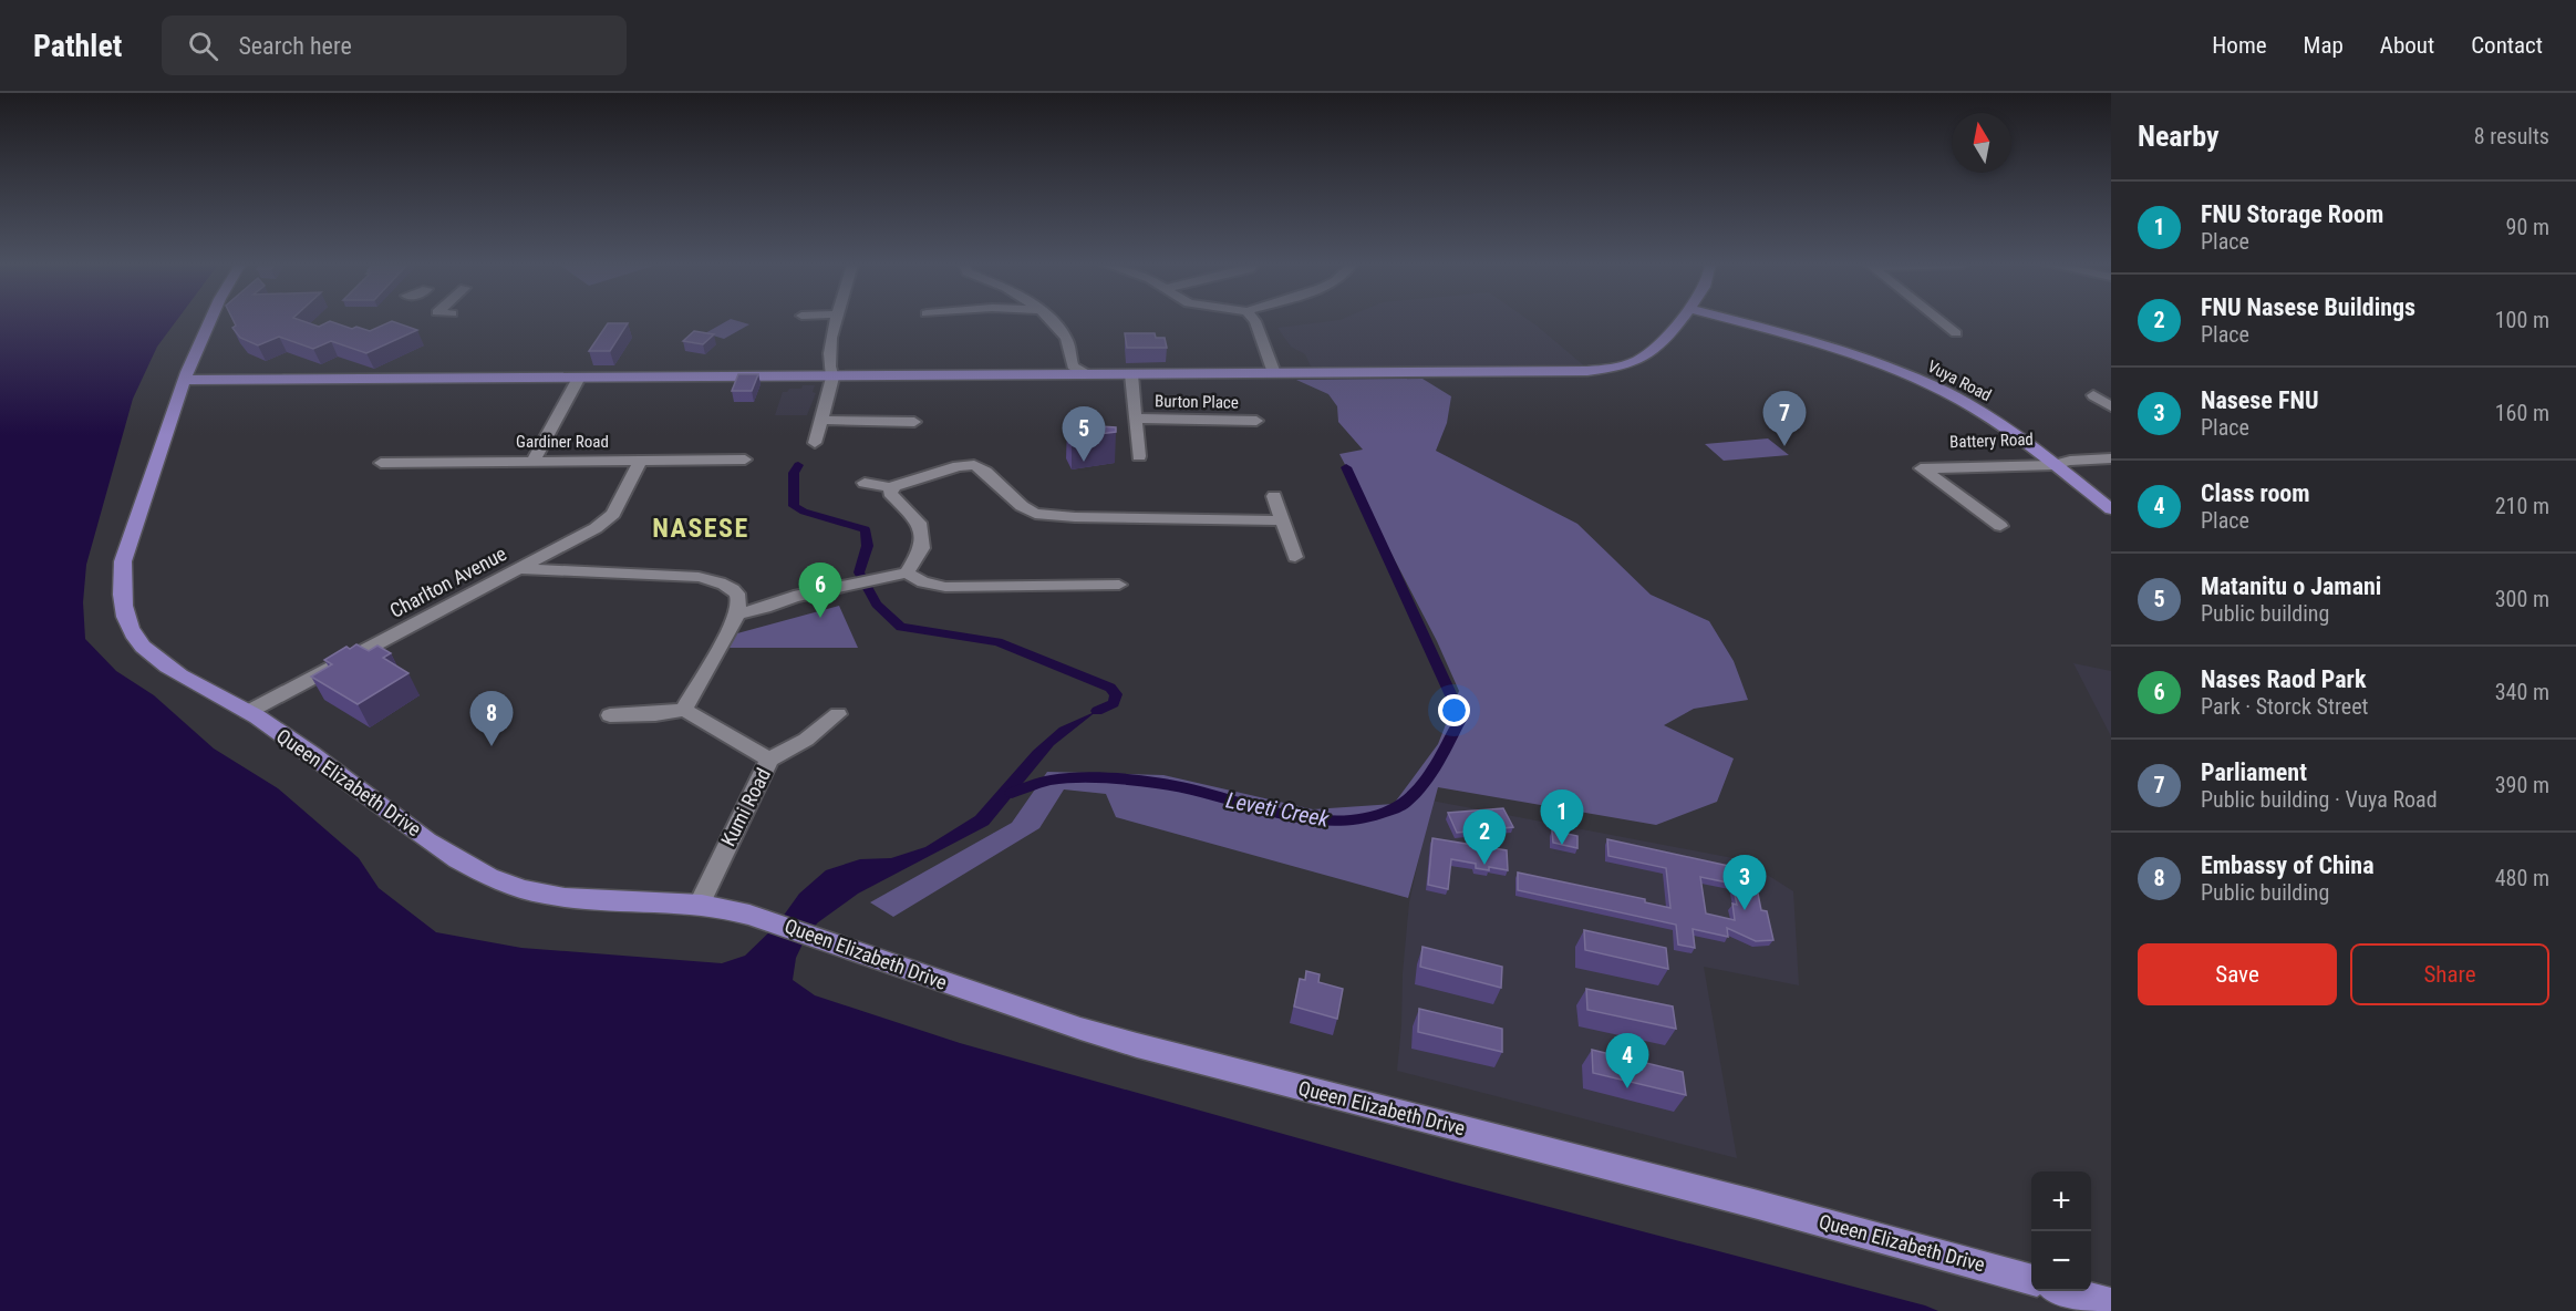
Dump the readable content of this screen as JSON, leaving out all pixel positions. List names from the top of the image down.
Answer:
{
  "streets": {
    "main road": ["Vuya Road", "Queen Elizabeth Drive"],
    "street": [
      "Burton Place",
      "Battery Road",
      "Gardiner Road",
      "Charlton Avenue",
      "Kumi Road"
    ]
  },
  "crossings": [
    ["Vuya Road", "Battery Road"],
    ["Gardiner Road", "Charlton Avenue"],
    ["Charlton Avenue", "Queen Elizabeth Drive"],
    ["Queen Elizabeth Drive", "Kumi Road"]
  ],
  "districts": ["NASESE"],
  "water": ["Leveti Creek"],
  "north": "top",
  "page": {
    "header": "Pathlet",
    "search": "Search here",
    "nav": [
      "Home",
      "Map",
      "About",
      "Contact"
    ],
    "heading": ["Nearby", "8 results"],
    "list": [
      {
        "mark": "1",
        "name": "FNU Storage Room",
        "note": "Place",
        "value": "90 m"
      },
      {
        "mark": "2",
        "name": "FNU Nasese Buildings",
        "note": "Place",
        "value": "100 m"
      },
      {
        "mark": "3",
        "name": "Nasese FNU",
        "note": "Place",
        "value": "160 m"
      },
      {
        "mark": "4",
        "name": "Class room",
        "note": "Place",
        "value": "210 m"
      },
      {
        "mark": "5",
        "name": "Matanitu o Jamani",
        "note": "Public building",
        "value": "300 m"
      },
      {
        "mark": "6",
        "name": "Nases Raod Park",
        "note": "Park · Storck Street",
        "value": "340 m"
      },
      {
        "mark": "7",
        "name": "Parliament",
        "note": "Public building · Vuya Road",
        "value": "390 m"
      },
      {
        "mark": "8",
        "name": "Embassy of China",
        "note": "Public building",
        "value": "480 m"
      }
    ],
    "pins": [
      "7",
      "5",
      "6",
      "8",
      "1",
      "2",
      "3",
      "4"
    ],
    "buttons": ["Save", "Share"],
    "map_buttons": ["+", "−"]
  }
}
